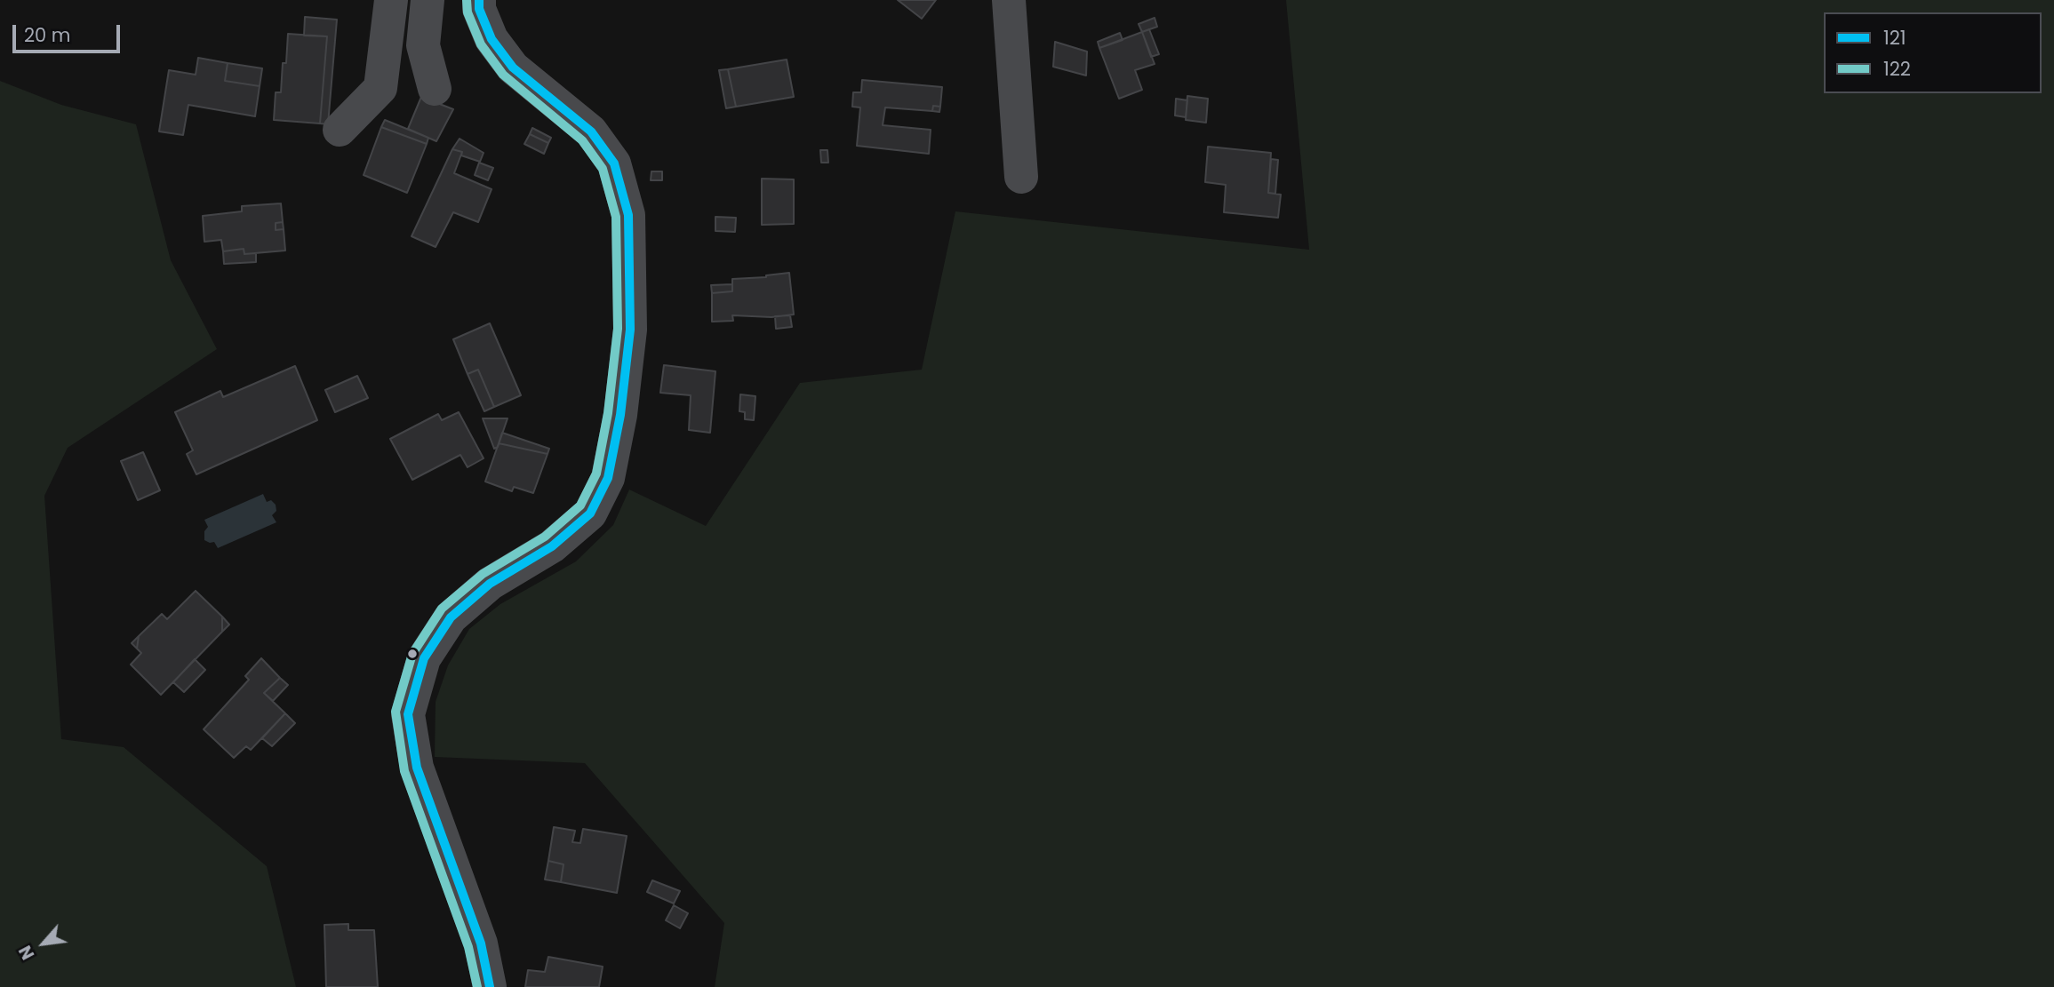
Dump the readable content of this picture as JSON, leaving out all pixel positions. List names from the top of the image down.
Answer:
{
  "lines": ["transit line 121", "transit line 122"],
  "legend": ["121", "122"],
  "scale_bar": "20 m",
  "north": "bottom left"
}
